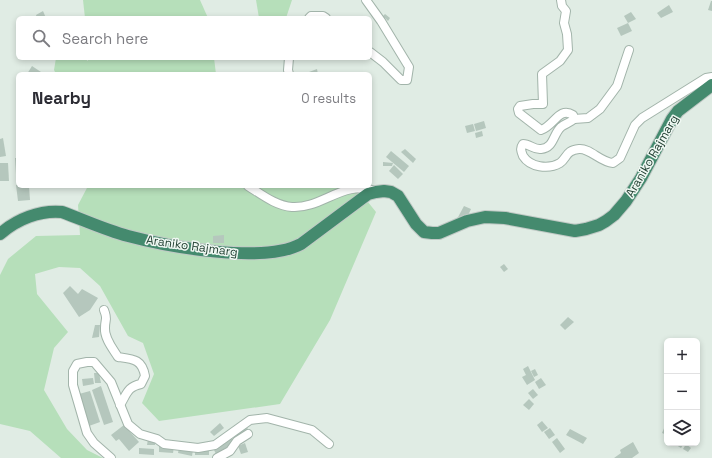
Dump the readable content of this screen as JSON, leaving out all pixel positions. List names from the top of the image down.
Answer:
{
  "streets": {
    "highway": ["Araniko Rajmarg"]
  },
  "page": {
    "search": "Search here",
    "heading": ["Nearby", "0 results"],
    "map_buttons": ["+", "−"]
  }
}
